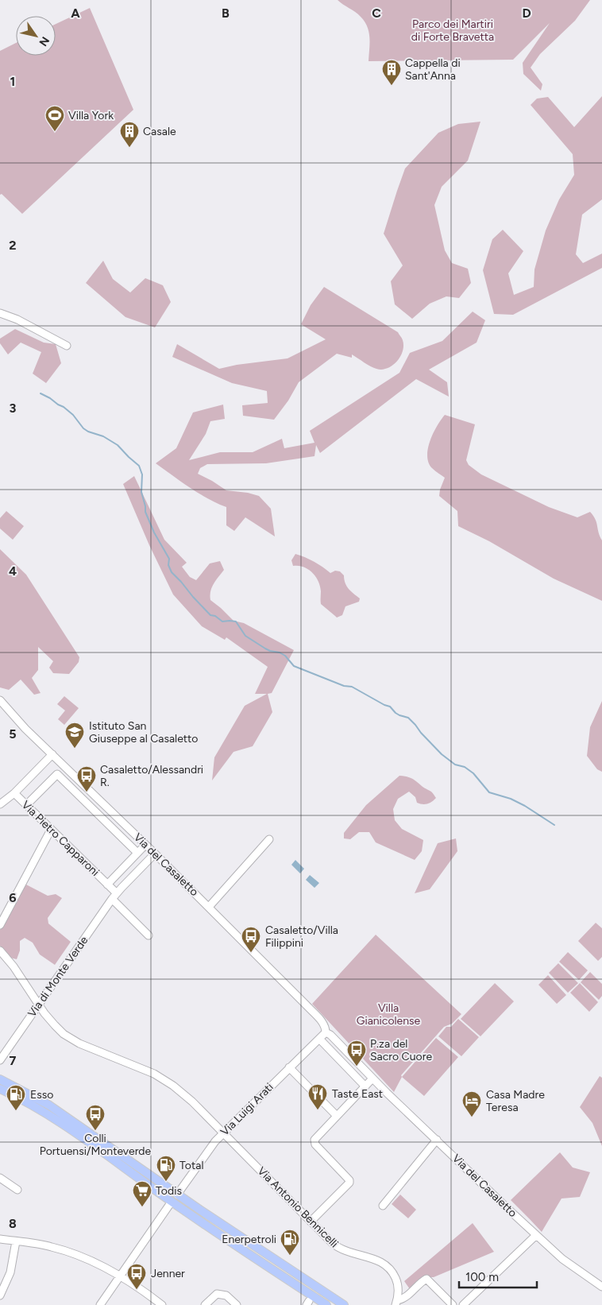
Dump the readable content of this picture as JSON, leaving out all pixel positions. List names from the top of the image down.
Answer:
{
  "streets": {
    "street": [
      "Via Pietro Capparoni",
      "Via del Casaletto",
      "Via di Monte Verde",
      "Via Luigi Arati",
      "Via Antonio Bennicelli"
    ]
  },
  "crossings": [
    ["Via Pietro Capparoni", "Via di Monte Verde"],
    ["Via del Casaletto", "Via di Monte Verde"],
    ["Via del Casaletto", "Via Luigi Arati"],
    ["Via di Monte Verde", "Via Antonio Bennicelli"],
    ["Via Luigi Arati", "Via Antonio Bennicelli"]
  ],
  "parks": ["Parco dei Martiri di Forte Bravetta", "Villa Gianicolense"],
  "places": {
    "building": ["Cappella di Sant'Anna", "Casale"],
    "sports": ["Villa York"],
    "school or university": ["Istituto San Giuseppe al Casaletto"],
    "bus stop": [
      "Casaletto/Alessandri R.",
      "Casaletto/Villa Filippini",
      "P.za del Sacro Cuore",
      "Colli Portuensi/Monteverde",
      "Jenner"
    ],
    "restaurant": ["Taste East"],
    "fuel station": ["Esso", "Total", "Enerpetroli"],
    "hotel": ["Casa Madre Teresa"],
    "supermarket": ["Todis"]
  },
  "scale_bar": "100 m",
  "north": "bottom right",
  "grid": {
    "columns": [
      "A",
      "B",
      "C",
      "D"
    ],
    "rows": [
      "1",
      "2",
      "3",
      "4",
      "5",
      "6",
      "7",
      "8"
    ]
  }
}
